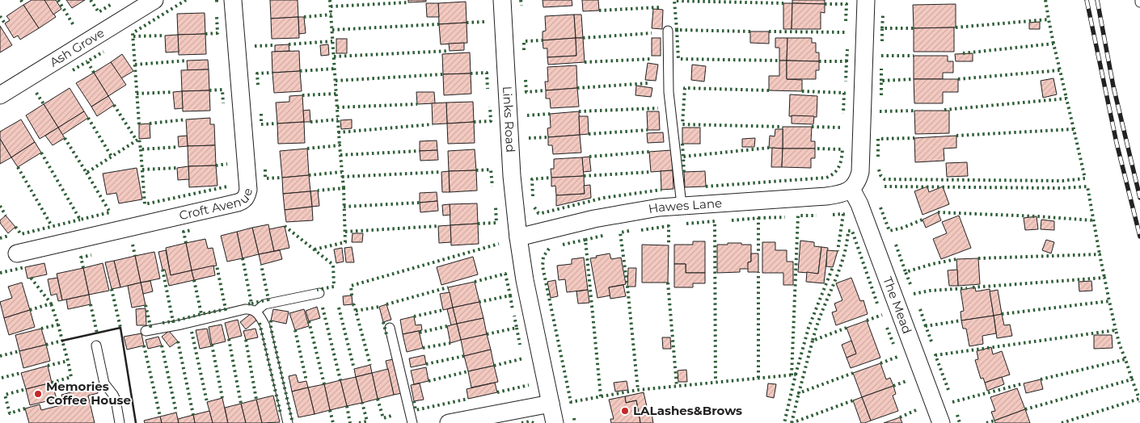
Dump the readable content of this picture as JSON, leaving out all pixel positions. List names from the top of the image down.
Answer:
{
  "streets": {
    "street": [
      "Ash Grove",
      "Links Road",
      "Croft Avenue",
      "Hawes Lane",
      "The Mead"
    ]
  },
  "crossings": [
    ["Links Road", "Hawes Lane"],
    ["Hawes Lane", "The Mead"]
  ],
  "places": ["Memories Coffee House", "LALashes&Brows"]
}
